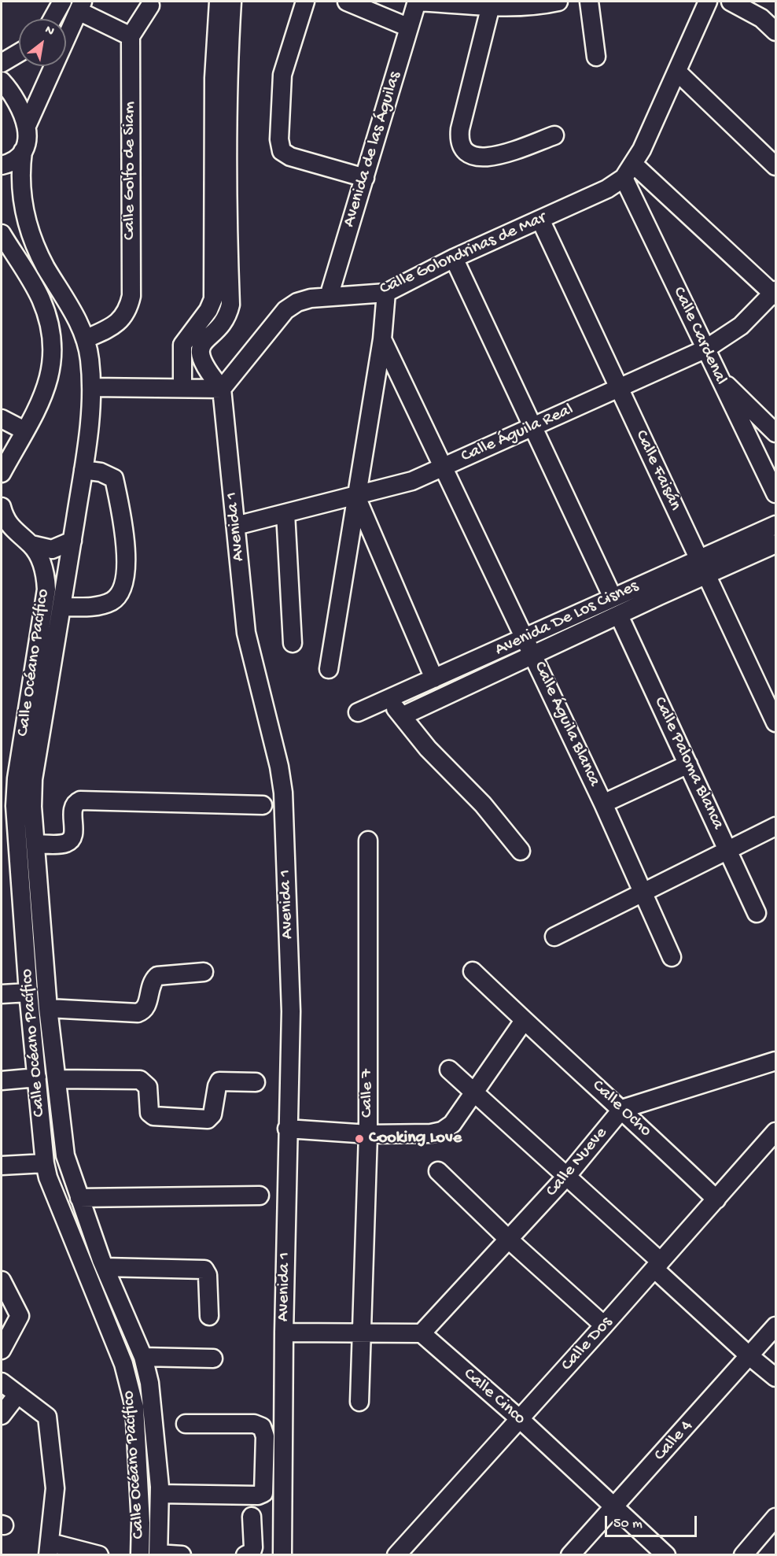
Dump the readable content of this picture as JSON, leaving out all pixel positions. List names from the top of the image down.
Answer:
{
  "streets": {
    "street": [
      "Avenida de las Águilas",
      "Calle Golfo de Siam",
      "Calle Golondrinas de Mar",
      "Calle Cardenal",
      "Calle Águila Real",
      "Calle Faisán",
      "Avenida 1",
      "Avenida De Los Cisnes",
      "Calle Océano Pacífico",
      "Calle Águila Blanca",
      "Calle Paloma Blanca",
      "Calle 7",
      "Calle Ocho",
      "Calle Nueve",
      "Calle Dos",
      "Calle Cinco",
      "Calle 4"
    ]
  },
  "crossings": [
    ["Avenida de las Águilas", "Calle Golondrinas de Mar"],
    ["Calle Golfo de Siam", "Calle Océano Pacífico"],
    ["Calle Golondrinas de Mar", "Calle Cardenal"],
    ["Calle Golondrinas de Mar", "Calle Faisán"],
    ["Calle Golondrinas de Mar", "Avenida 1"],
    ["Calle Cardenal", "Calle Águila Real"],
    ["Calle Águila Real", "Calle Faisán"],
    ["Calle Águila Real", "Avenida 1"],
    ["Calle Águila Real", "Calle Águila Blanca"],
    ["Calle Faisán", "Avenida De Los Cisnes"],
    ["Avenida De Los Cisnes", "Calle Águila Blanca"],
    ["Avenida De Los Cisnes", "Calle Paloma Blanca"],
    ["Calle Ocho", "Calle Nueve"],
    ["Calle Ocho", "Calle Dos"],
    ["Calle Nueve", "Calle Cinco"],
    ["Calle Dos", "Calle Cinco"],
    ["Calle Cinco", "Calle 4"]
  ],
  "places": ["Cooking Love"],
  "scale_bar": "50 m",
  "north": "top right"
}
